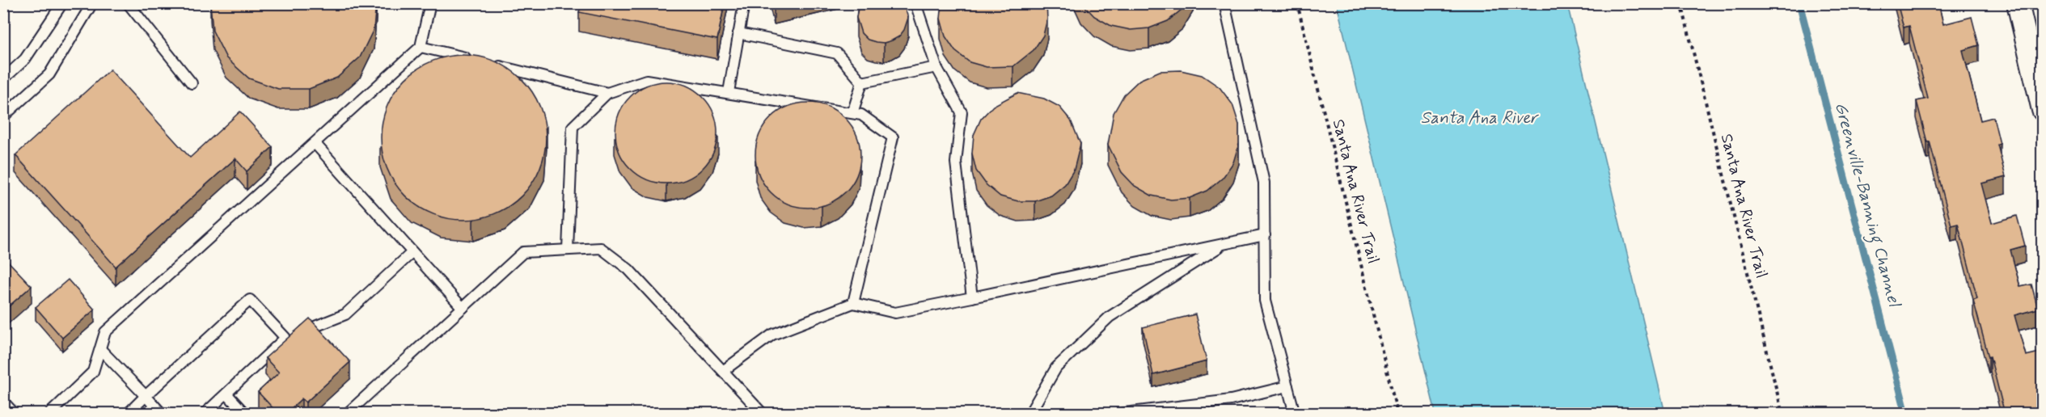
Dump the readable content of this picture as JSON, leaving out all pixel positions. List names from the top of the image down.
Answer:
{
  "streets": {
    "path": ["Santa Ana River Trail"]
  },
  "water": ["Santa Ana River", "Greenville-Banning Channel"]
}
